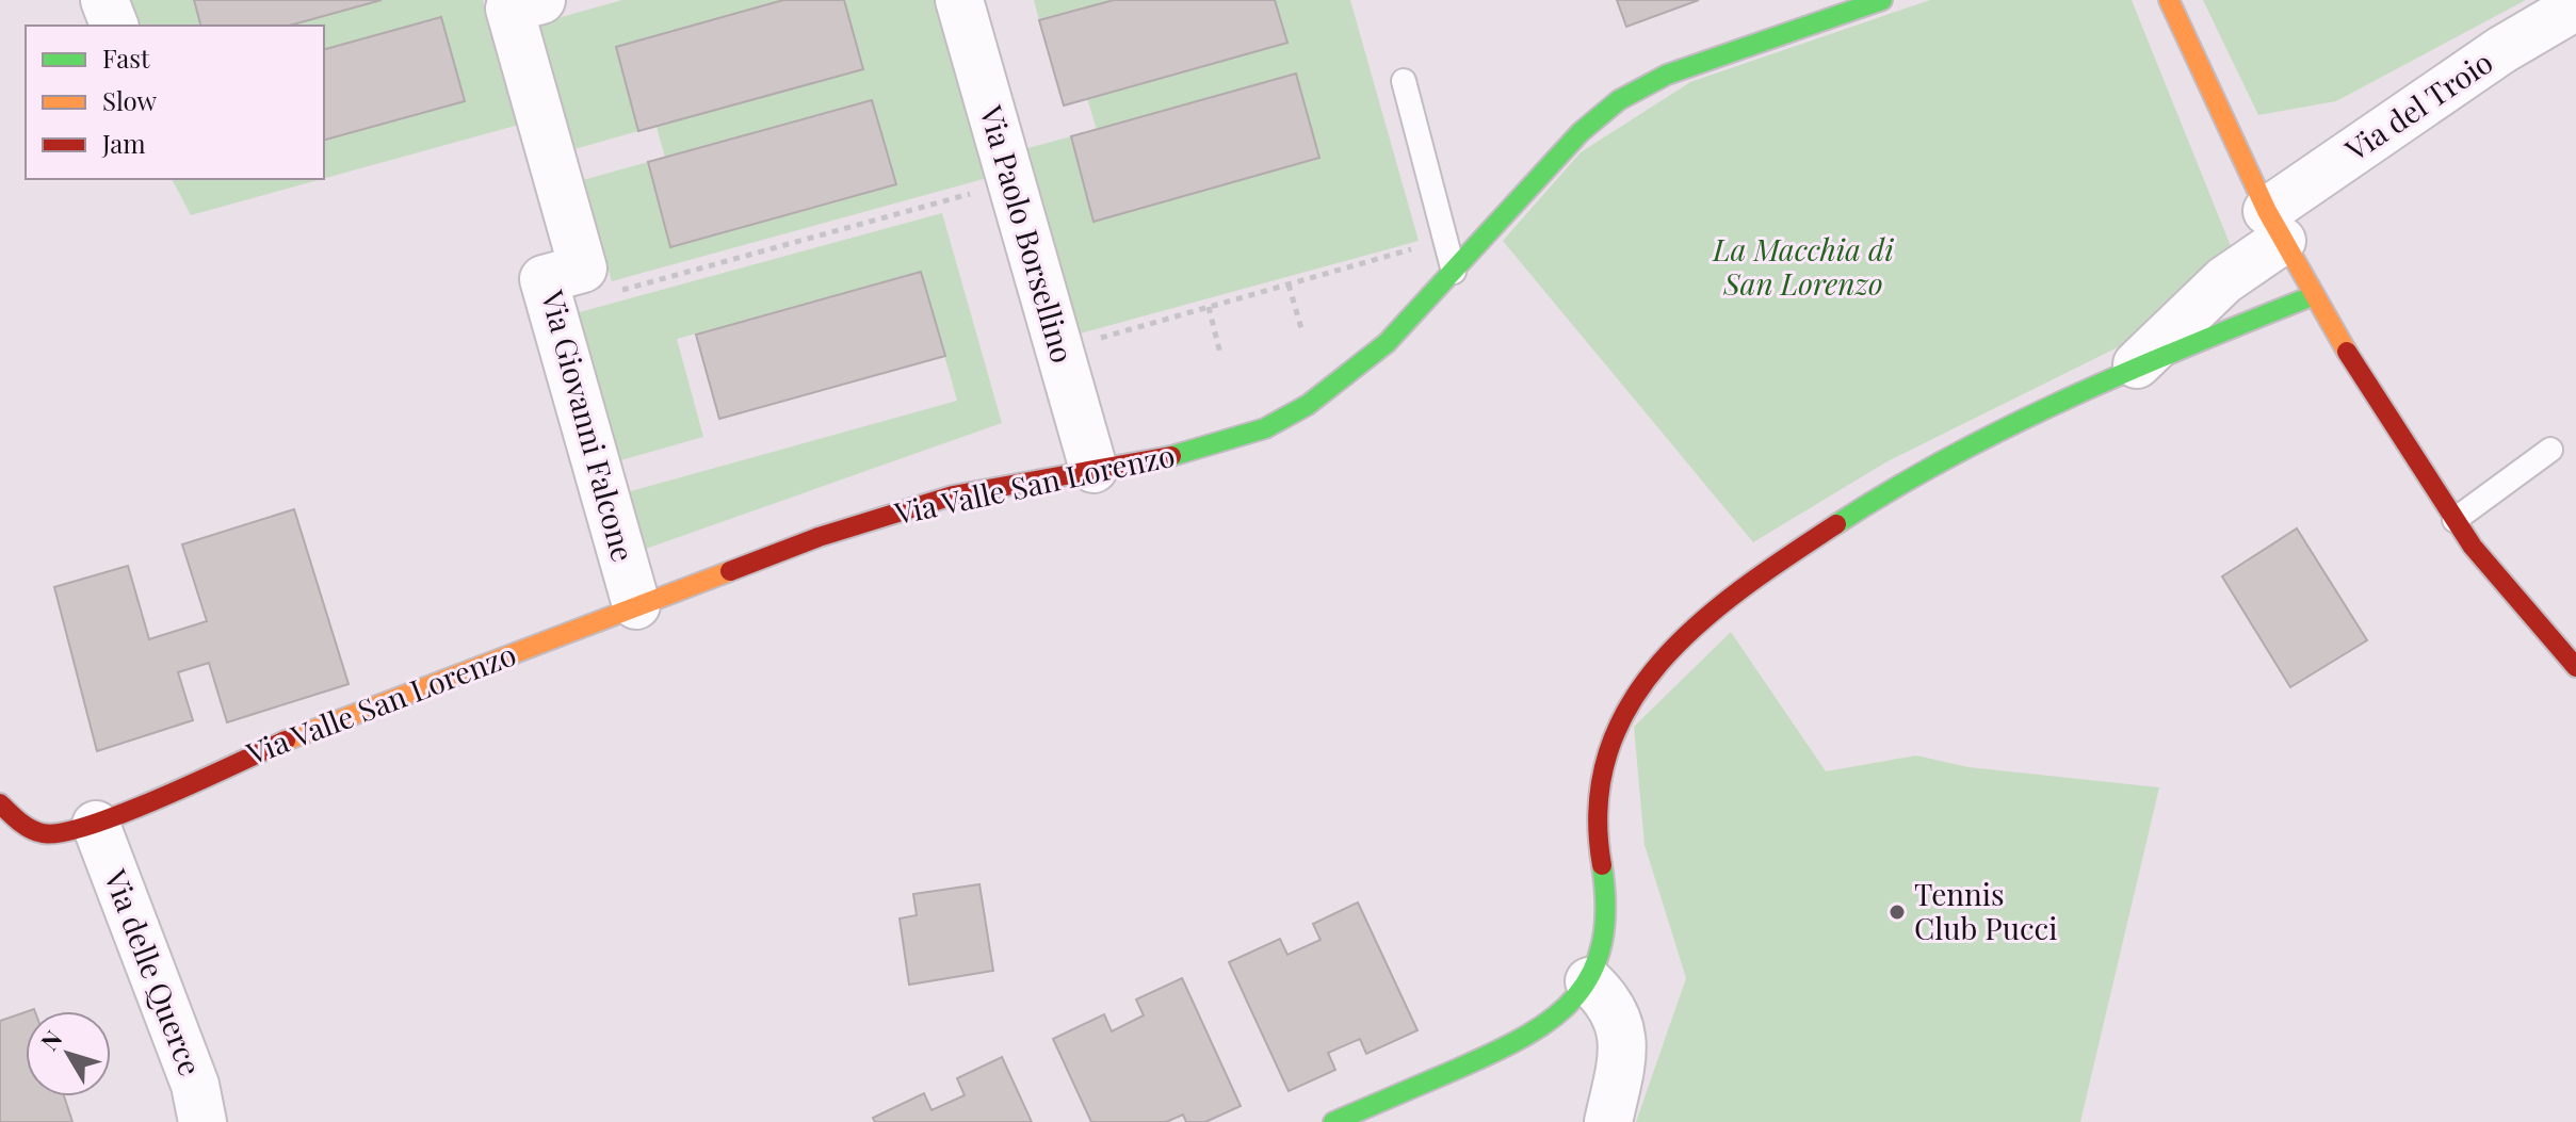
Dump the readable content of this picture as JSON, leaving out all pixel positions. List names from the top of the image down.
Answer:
{
  "streets": {
    "street": [
      "Via del Troio",
      "Via Paolo Borsellino",
      "Via Giovanni Falcone",
      "Via Valle San Lorenzo",
      "Via delle Querce"
    ]
  },
  "crossings": [
    ["Via Paolo Borsellino", "Via Valle San Lorenzo"],
    ["Via Giovanni Falcone", "Via Valle San Lorenzo"],
    ["Via Valle San Lorenzo", "Via delle Querce"]
  ],
  "parks": ["La Macchia di San Lorenzo"],
  "places": ["Tennis Club Pucci"],
  "legend": ["Fast", "Slow", "Jam"],
  "north": "top left"
}
